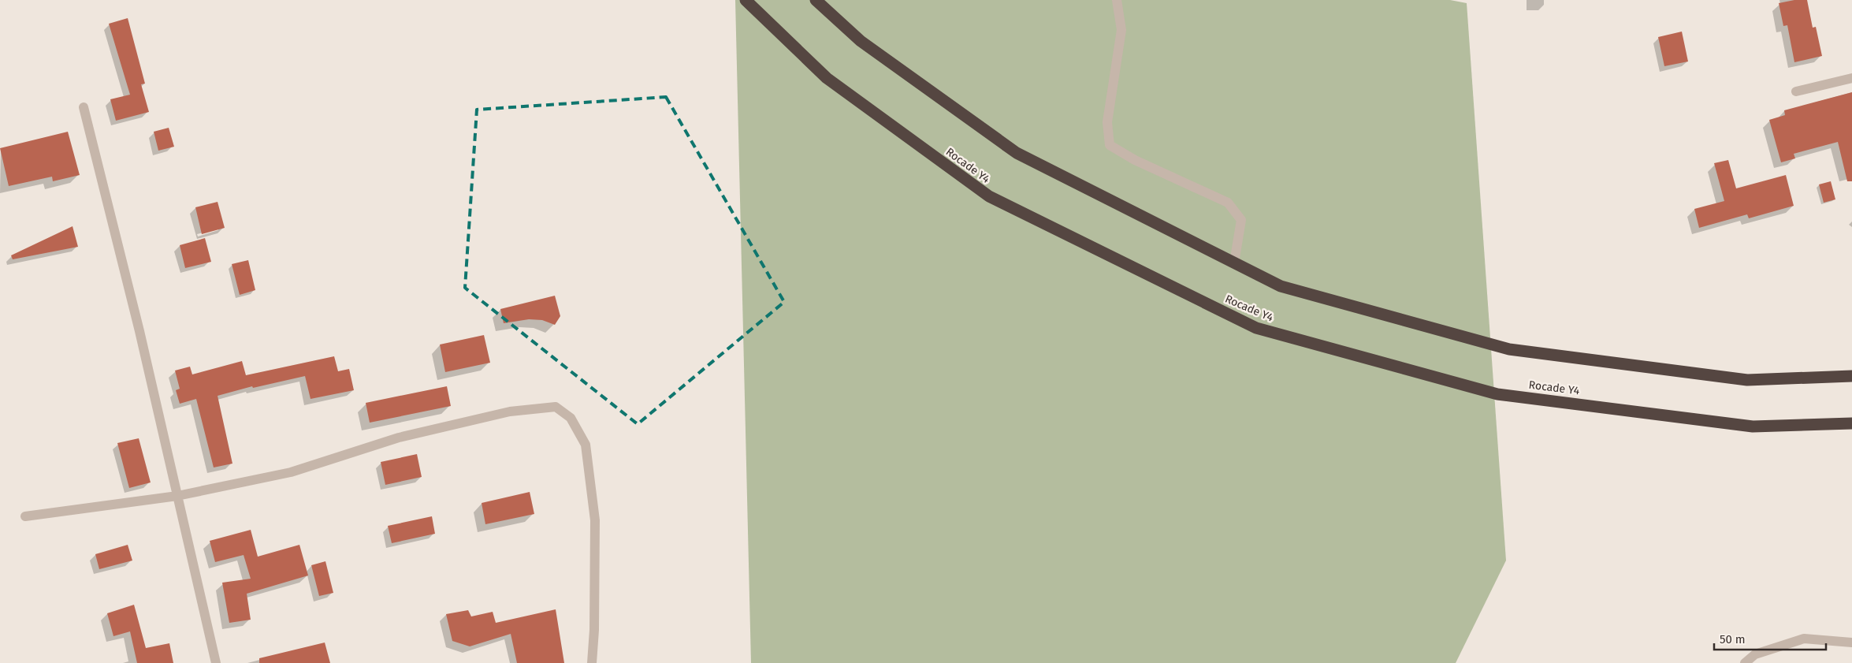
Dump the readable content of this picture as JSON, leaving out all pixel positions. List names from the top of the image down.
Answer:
{
  "streets": {
    "highway": ["Rocade Y4"]
  },
  "scale_bar": "50 m"
}
